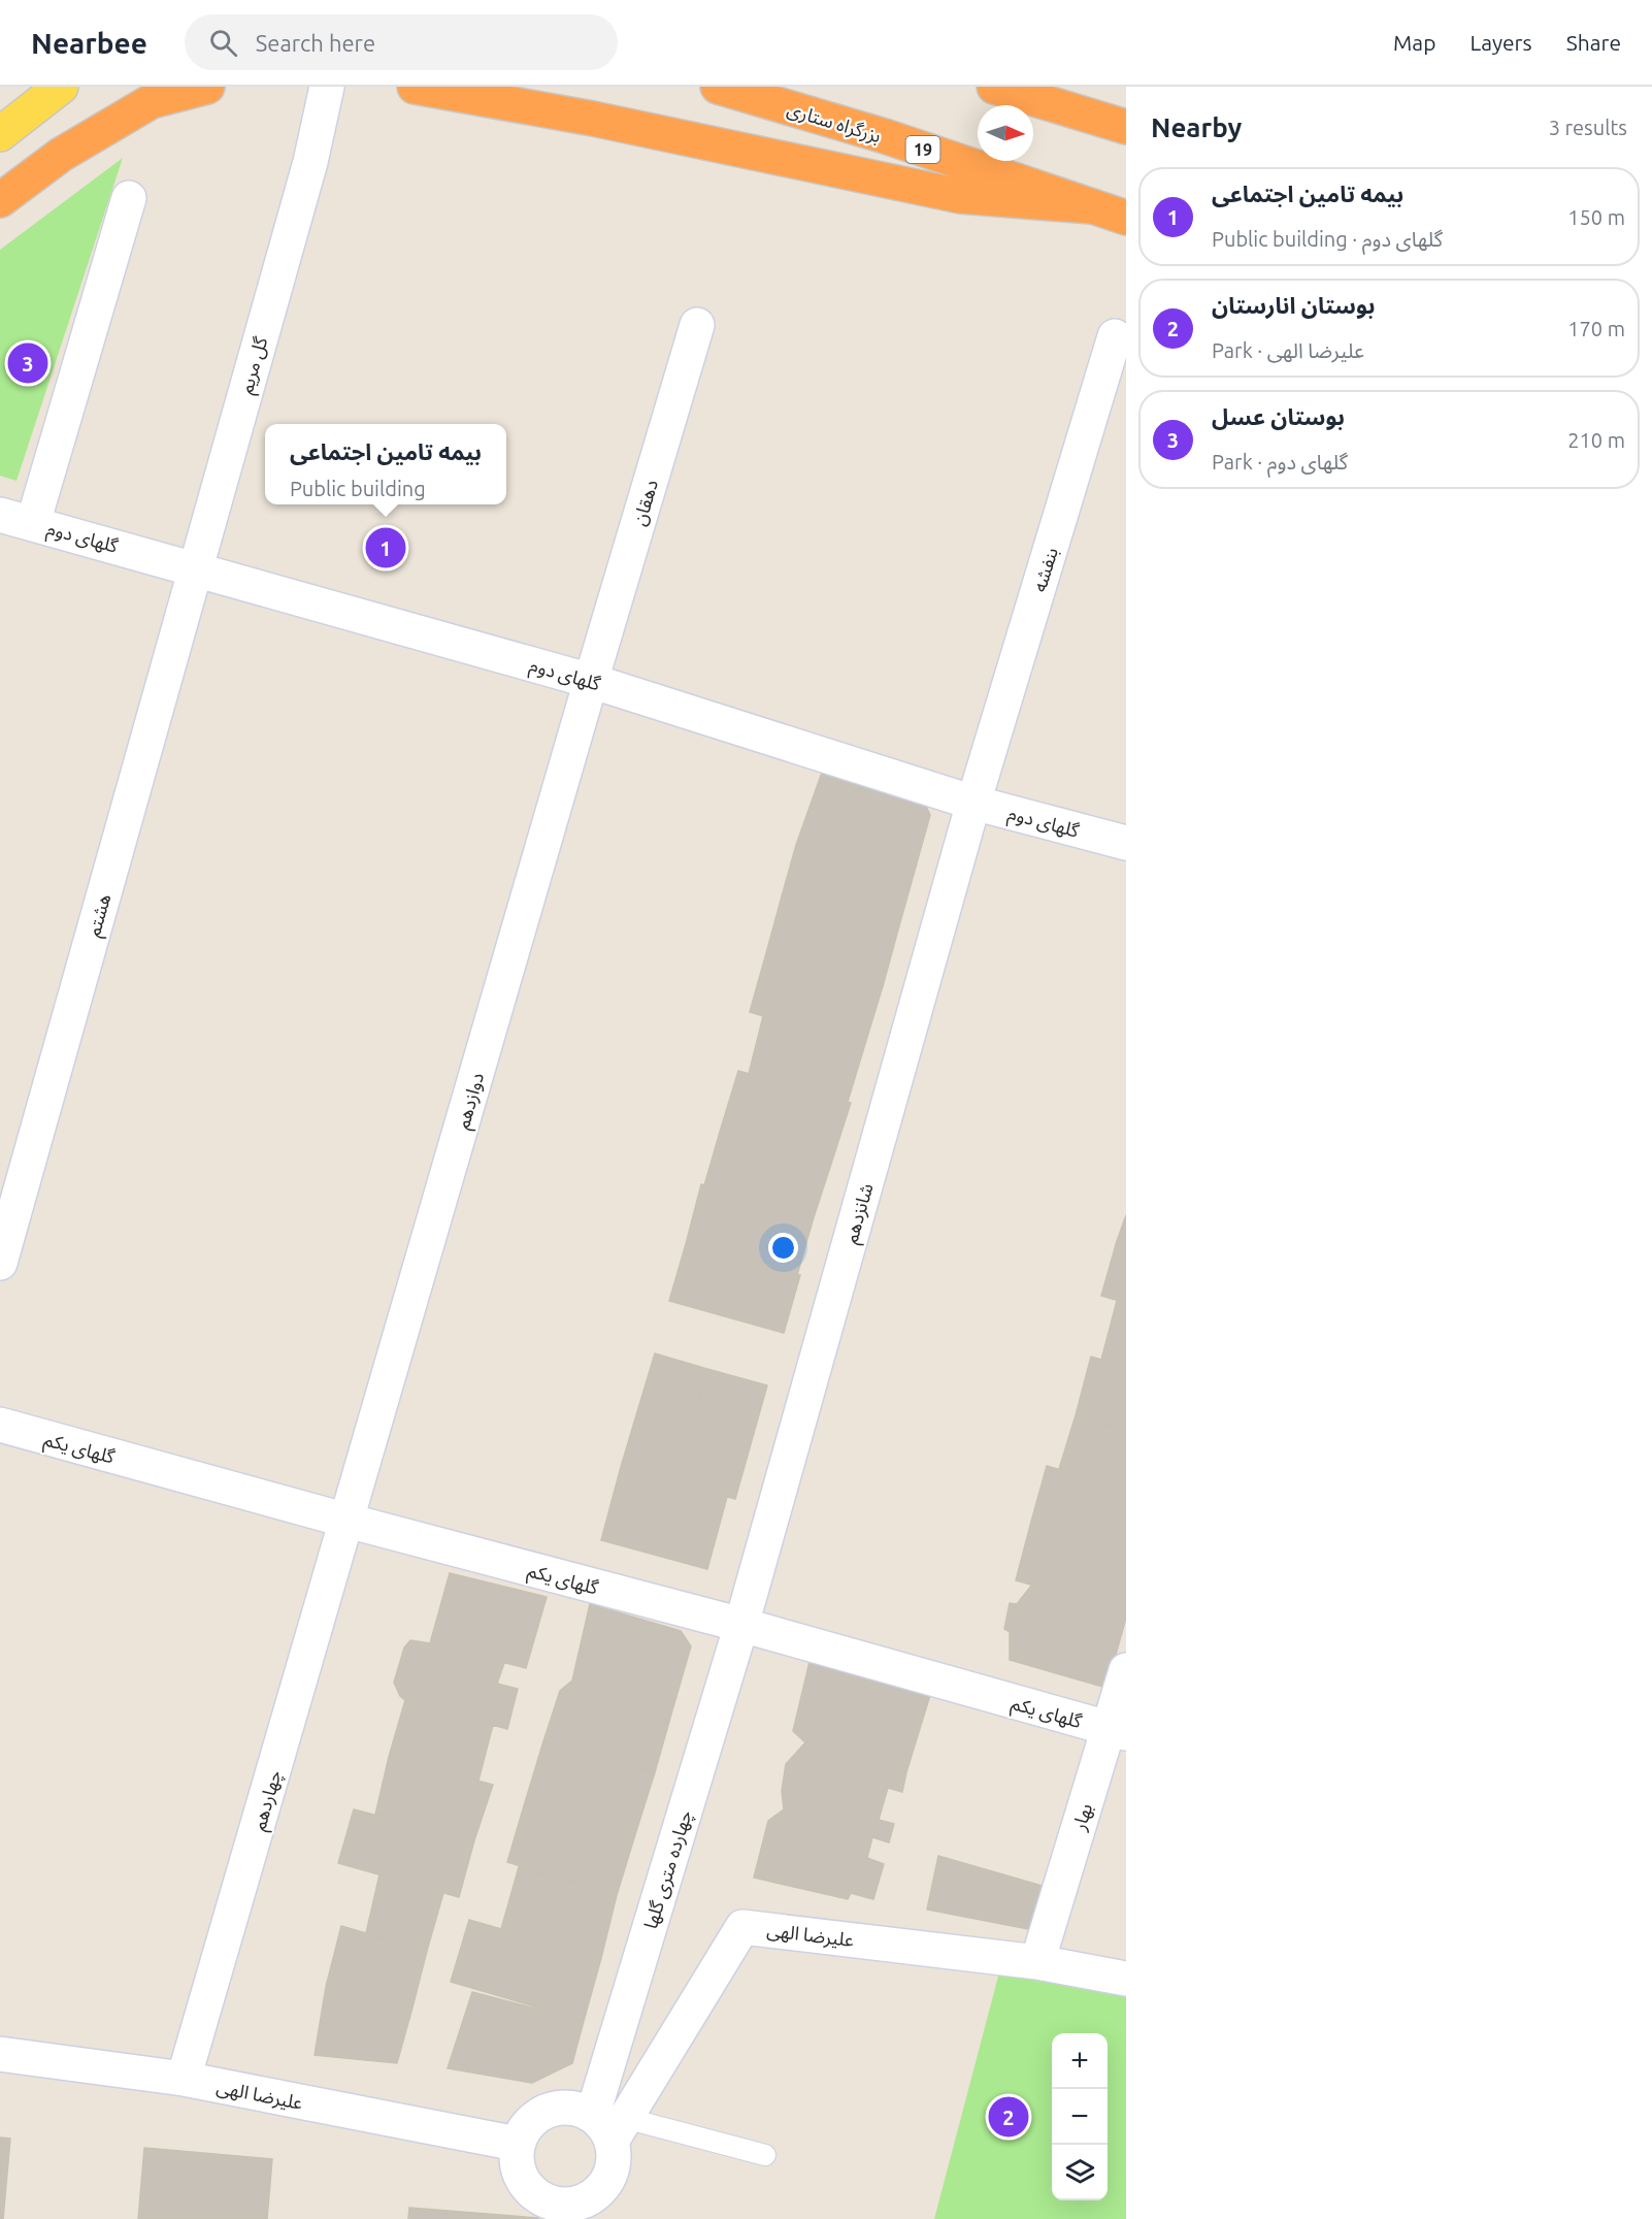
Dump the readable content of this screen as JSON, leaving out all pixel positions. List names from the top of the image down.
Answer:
{
  "streets": {
    "highway": ["بزرگراه ستاری", "19"],
    "street": [
      "گل مریم",
      "دهقان",
      "گلهای دوم",
      "بنفشه",
      "هشتم",
      "دوازدهم",
      "شانزدهم",
      "گلهای یکم",
      "چهاردهم",
      "بهار",
      "چهارده متری گلها",
      "علیرضا الهی"
    ]
  },
  "crossings": [
    ["گل مریم", "گلهای دوم"],
    ["گل مریم", "هشتم"],
    ["دهقان", "گلهای دوم"],
    ["دهقان", "دوازدهم"],
    ["گلهای دوم", "بنفشه"],
    ["گلهای دوم", "هشتم"],
    ["گلهای دوم", "دوازدهم"],
    ["گلهای دوم", "شانزدهم"],
    ["بنفشه", "شانزدهم"],
    ["دوازدهم", "گلهای یکم"],
    ["دوازدهم", "چهاردهم"],
    ["شانزدهم", "گلهای یکم"],
    ["شانزدهم", "چهارده متری گلها"],
    ["گلهای یکم", "چهاردهم"],
    ["گلهای یکم", "بهار"],
    ["گلهای یکم", "چهارده متری گلها"],
    ["چهاردهم", "علیرضا الهی"],
    ["بهار", "علیرضا الهی"],
    ["چهارده متری گلها", "علیرضا الهی"]
  ],
  "north": "right",
  "page": {
    "header": "Nearbee",
    "search": "Search here",
    "nav": ["Map", "Layers", "Share"],
    "heading": ["Nearby", "3 results"],
    "list": [
      {
        "mark": "1",
        "name": "بیمه تامین اجتماعی",
        "note": "Public building · گلهای دوم",
        "value": "150 m"
      },
      {
        "mark": "2",
        "name": "بوستان انارستان",
        "note": "Park · علیرضا الهی",
        "value": "170 m"
      },
      {
        "mark": "3",
        "name": "بوستان عسل",
        "note": "Park · گلهای دوم",
        "value": "210 m"
      }
    ],
    "pins": ["3", "1", "2"],
    "popup": ["بیمه تامین اجتماعی", "Public building"],
    "map_buttons": ["+", "−"]
  }
}
